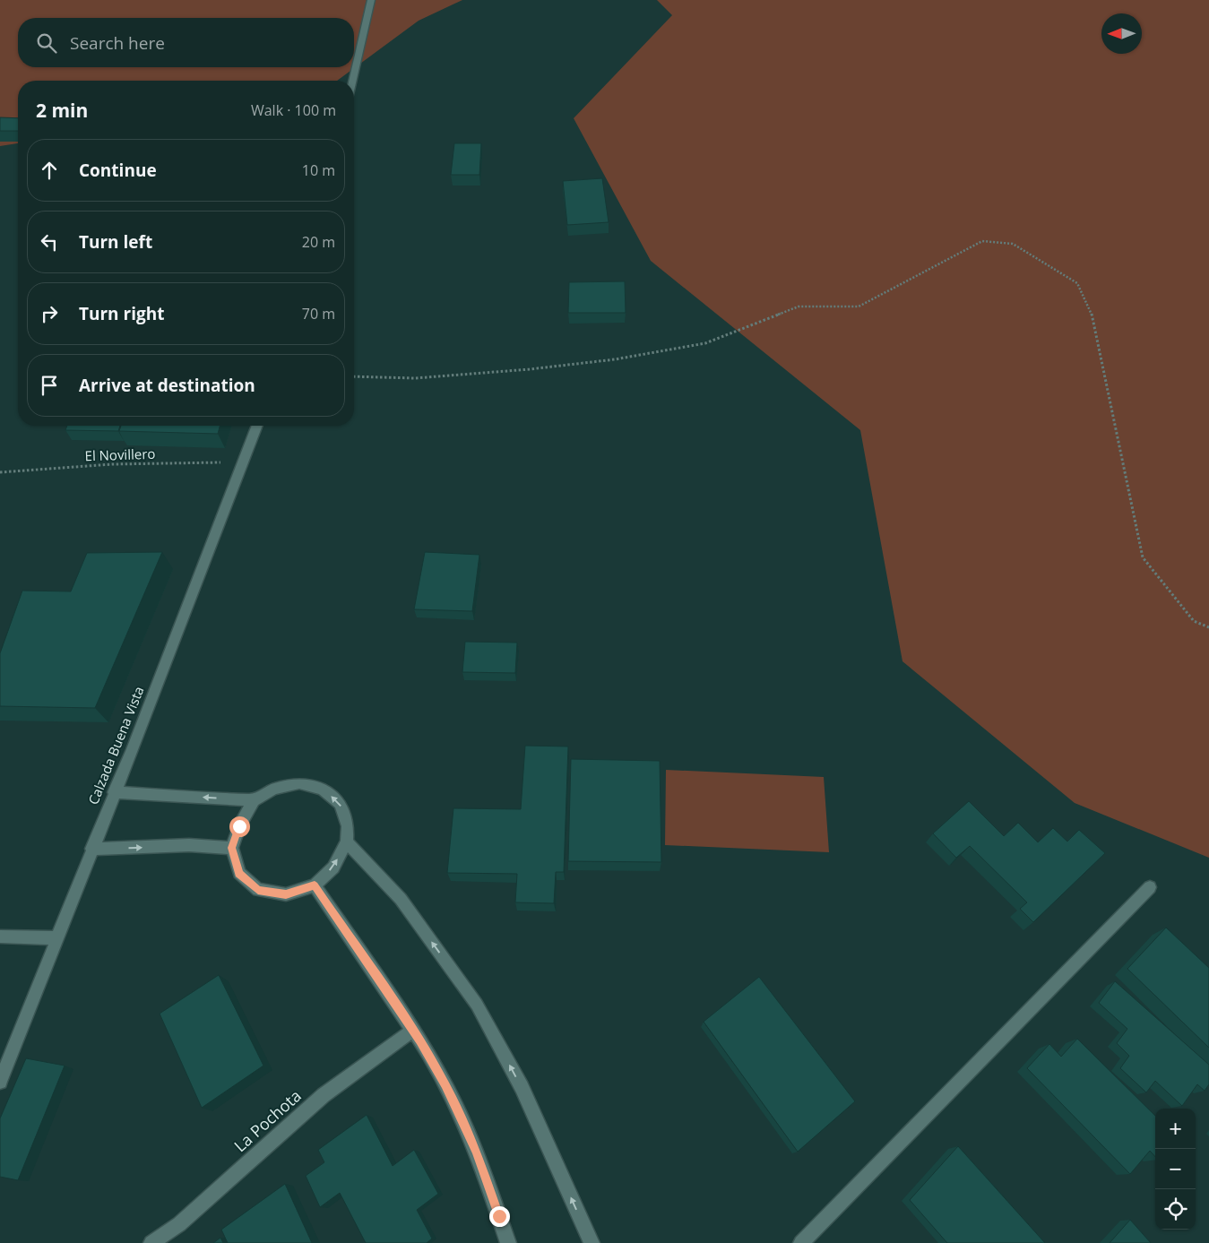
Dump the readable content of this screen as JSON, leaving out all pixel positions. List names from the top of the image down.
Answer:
{
  "streets": {
    "street": ["Calzada Buena Vista", "La Pochota"],
    "path": ["El Novillero"]
  },
  "crossings": [
    ["El Novillero", "Calzada Buena Vista"]
  ],
  "north": "left",
  "page": {
    "search": "Search here",
    "heading": ["2 min", "Walk · 100 m"],
    "list": [
      ["Continue", "10 m"],
      ["Turn left", "20 m"],
      ["Turn right", "70 m"],
      "Arrive at destination"
    ],
    "map_buttons": ["+", "−"]
  }
}
